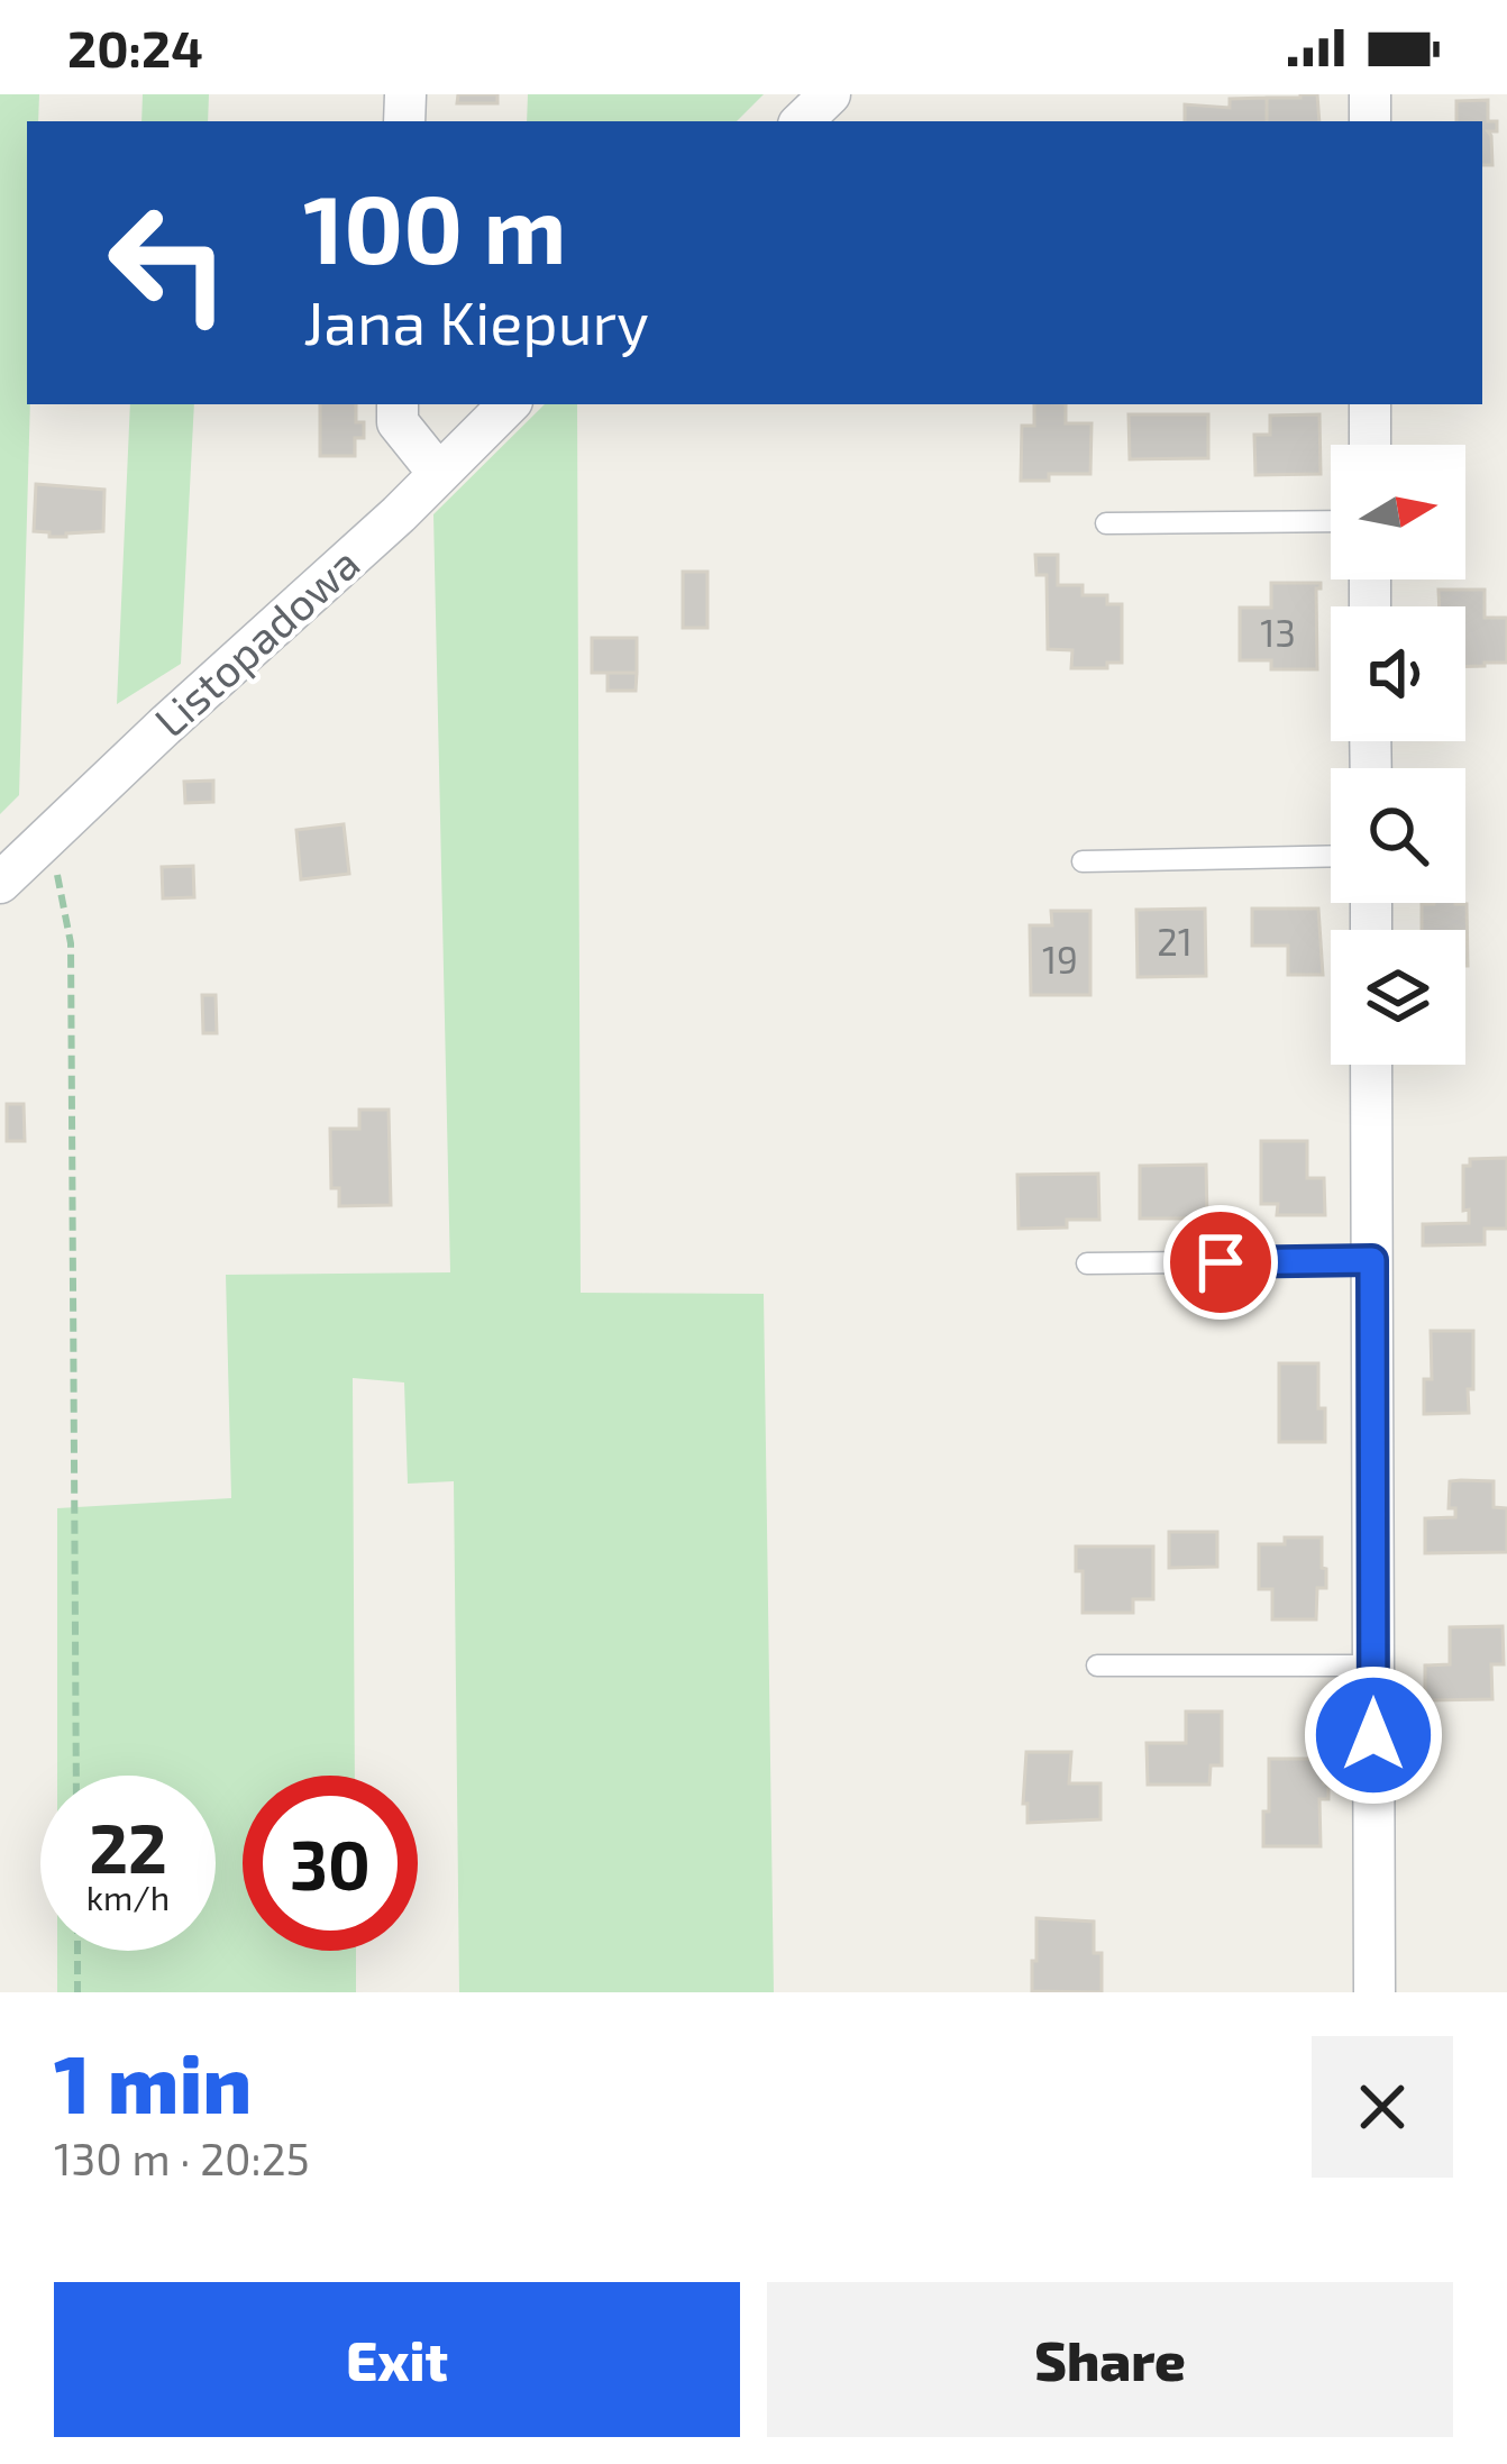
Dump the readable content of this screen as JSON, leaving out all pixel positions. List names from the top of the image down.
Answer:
{
  "streets": {
    "street": ["Listopadowa"]
  },
  "house_numbers": ["13", "21", "19"],
  "north": "right",
  "page": {
    "status": "20:24",
    "turn": ["100 m", "Jana Kiepury"],
    "speed": "22 km/h",
    "limit": "30",
    "heading": ["1 min", "130 m · 20:25"],
    "buttons": ["Exit", "Share"]
  }
}
